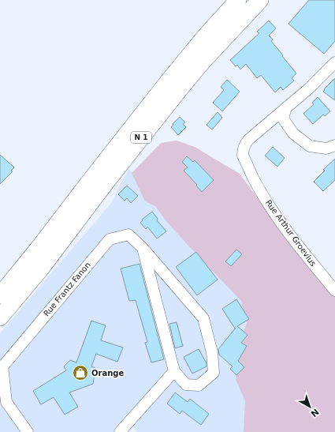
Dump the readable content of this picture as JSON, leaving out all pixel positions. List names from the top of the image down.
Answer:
{
  "streets": {
    "highway": ["N 1"],
    "street": ["Rue Arthur Groevius", "Rue Frantz Fanon"]
  },
  "places": {
    "shop": ["Orange"]
  },
  "north": "bottom right"
}
